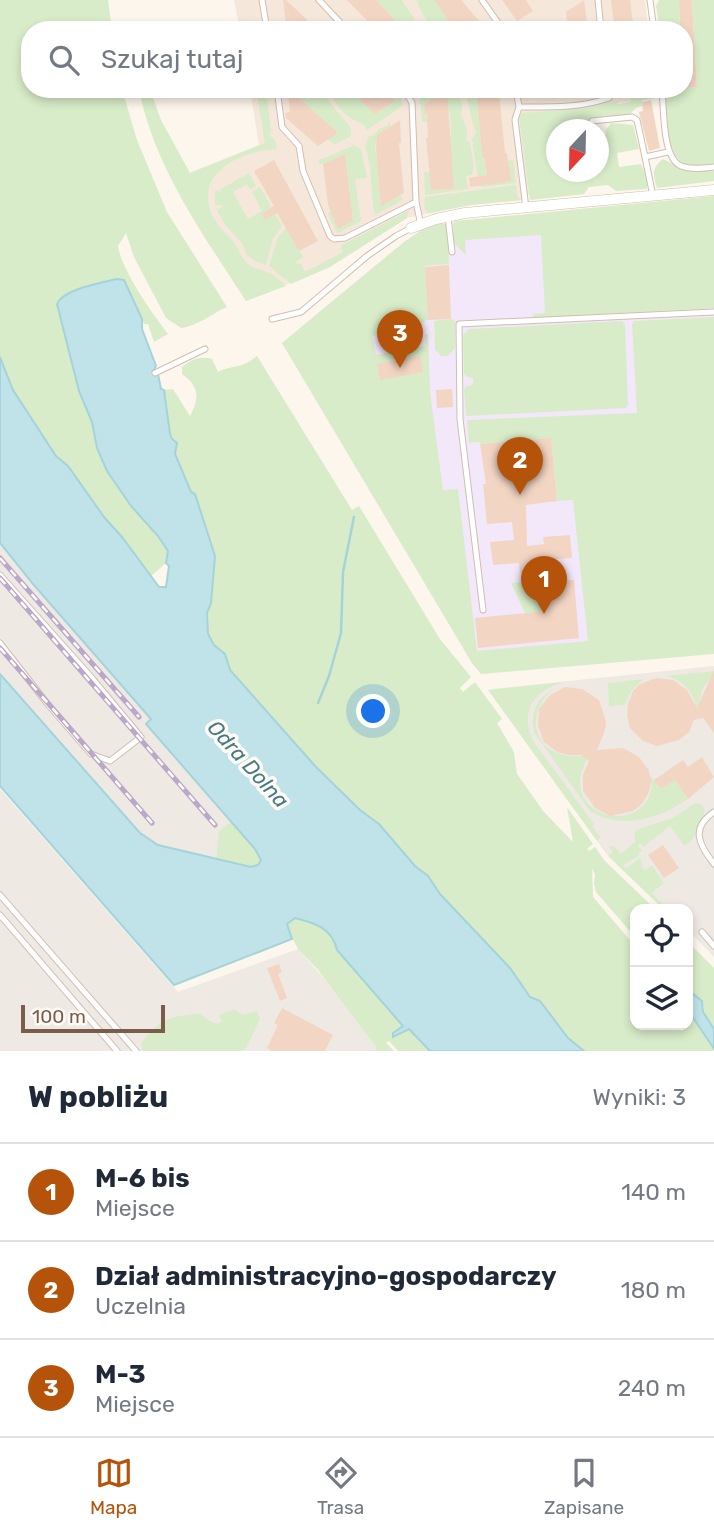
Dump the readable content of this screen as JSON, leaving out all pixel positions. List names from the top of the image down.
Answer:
{
  "water": ["Odra Dolna"],
  "scale_bar": "100 m",
  "north": "bottom",
  "page": {
    "search": "Szukaj tutaj",
    "pins": ["3", "2", "1"],
    "scale": "100 m",
    "heading": ["W pobliżu", "Wyniki: 3"],
    "list": [
      {
        "mark": "1",
        "name": "M-6 bis",
        "note": "Miejsce",
        "value": "140 m"
      },
      {
        "mark": "2",
        "name": "Dział administracyjno-gospodarczy",
        "note": "Uczelnia",
        "value": "180 m"
      },
      {
        "mark": "3",
        "name": "M-3",
        "note": "Miejsce",
        "value": "240 m"
      }
    ],
    "nav": ["Mapa", "Trasa", "Zapisane"]
  }
}
